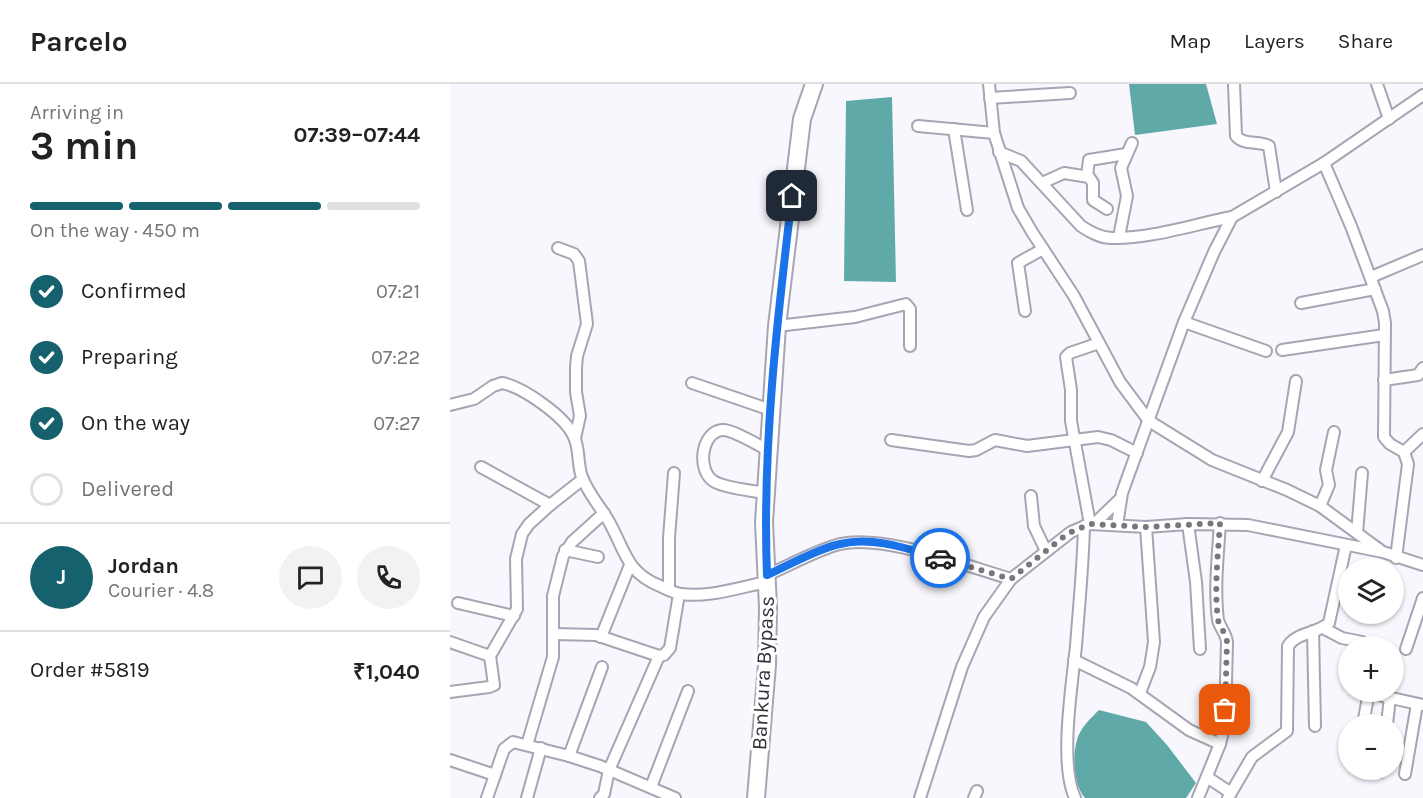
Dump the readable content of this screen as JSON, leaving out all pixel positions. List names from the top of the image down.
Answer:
{
  "streets": {
    "highway": ["Bankura Bypass"]
  },
  "page": {
    "header": "Parcelo",
    "nav": ["Map", "Layers", "Share"],
    "heading": ["3 min", "Arriving in", "07:39–07:44"],
    "panel": [
      "Jordan",
      "Courier · 4.8",
      "Order #5819",
      "₹1,040"
    ],
    "bar": "On the way · 450 m",
    "list": [
      ["Confirmed", "07:21"],
      ["Preparing", "07:22"],
      ["On the way", "07:27"],
      "Delivered"
    ],
    "round": "J",
    "map_buttons": ["+", "−"]
  }
}
